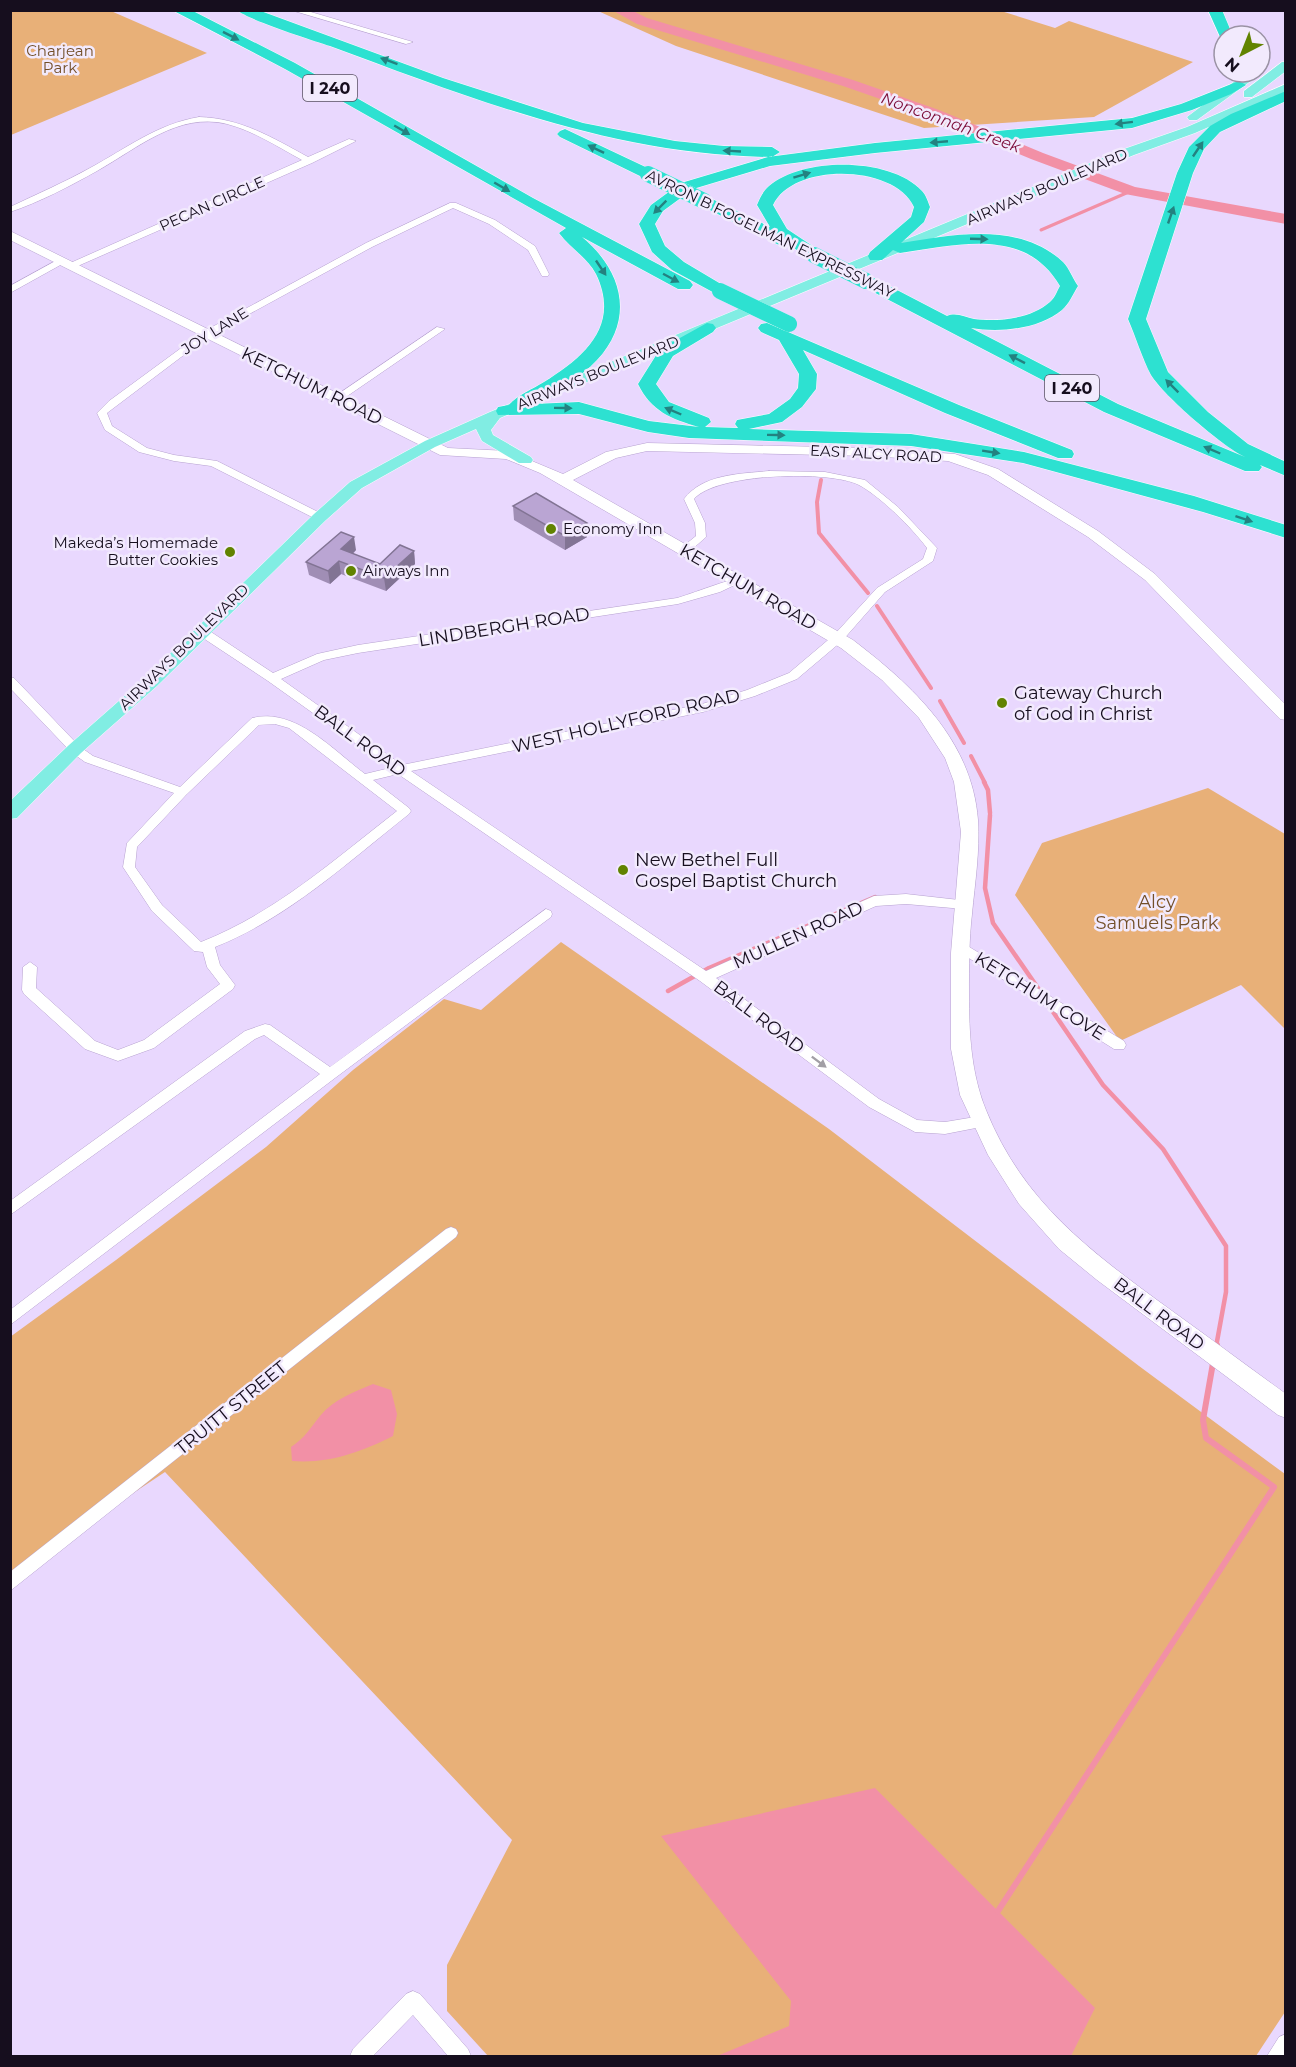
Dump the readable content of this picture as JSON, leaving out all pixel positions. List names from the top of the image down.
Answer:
{
  "streets": {
    "highway": ["I 240", "AVRON B FOGELMAN EXPRESSWAY"],
    "main road": [
      "AIRWAYS BOULEVARD",
      "KETCHUM ROAD",
      "EAST ALCY ROAD",
      "BALL ROAD"
    ],
    "street": [
      "PECAN CIRCLE",
      "JOY LANE",
      "LINDBERGH ROAD",
      "WEST HOLLYFORD ROAD",
      "MULLEN ROAD",
      "KETCHUM COVE",
      "TRUITT STREET"
    ]
  },
  "crossings": [
    ["AIRWAYS BOULEVARD", "JOY LANE"],
    ["AIRWAYS BOULEVARD", "KETCHUM ROAD"],
    ["AIRWAYS BOULEVARD", "BALL ROAD"],
    ["PECAN CIRCLE", "KETCHUM ROAD"],
    ["JOY LANE", "KETCHUM ROAD"],
    ["KETCHUM ROAD", "EAST ALCY ROAD"],
    ["KETCHUM ROAD", "LINDBERGH ROAD"],
    ["KETCHUM ROAD", "WEST HOLLYFORD ROAD"],
    ["KETCHUM ROAD", "BALL ROAD"],
    ["KETCHUM ROAD", "MULLEN ROAD"],
    ["KETCHUM ROAD", "KETCHUM COVE"],
    ["LINDBERGH ROAD", "BALL ROAD"],
    ["WEST HOLLYFORD ROAD", "BALL ROAD"],
    ["BALL ROAD", "MULLEN ROAD"]
  ],
  "water": ["Nonconnah Creek"],
  "parks": ["Charjean Park", "Alcy Samuels Park"],
  "places": [
    "Economy Inn",
    "Makeda’s Homemade Butter Cookies",
    "Airways Inn",
    "Gateway Church of God in Christ",
    "New Bethel Full Gospel Baptist Church"
  ],
  "north": "bottom left"
}
